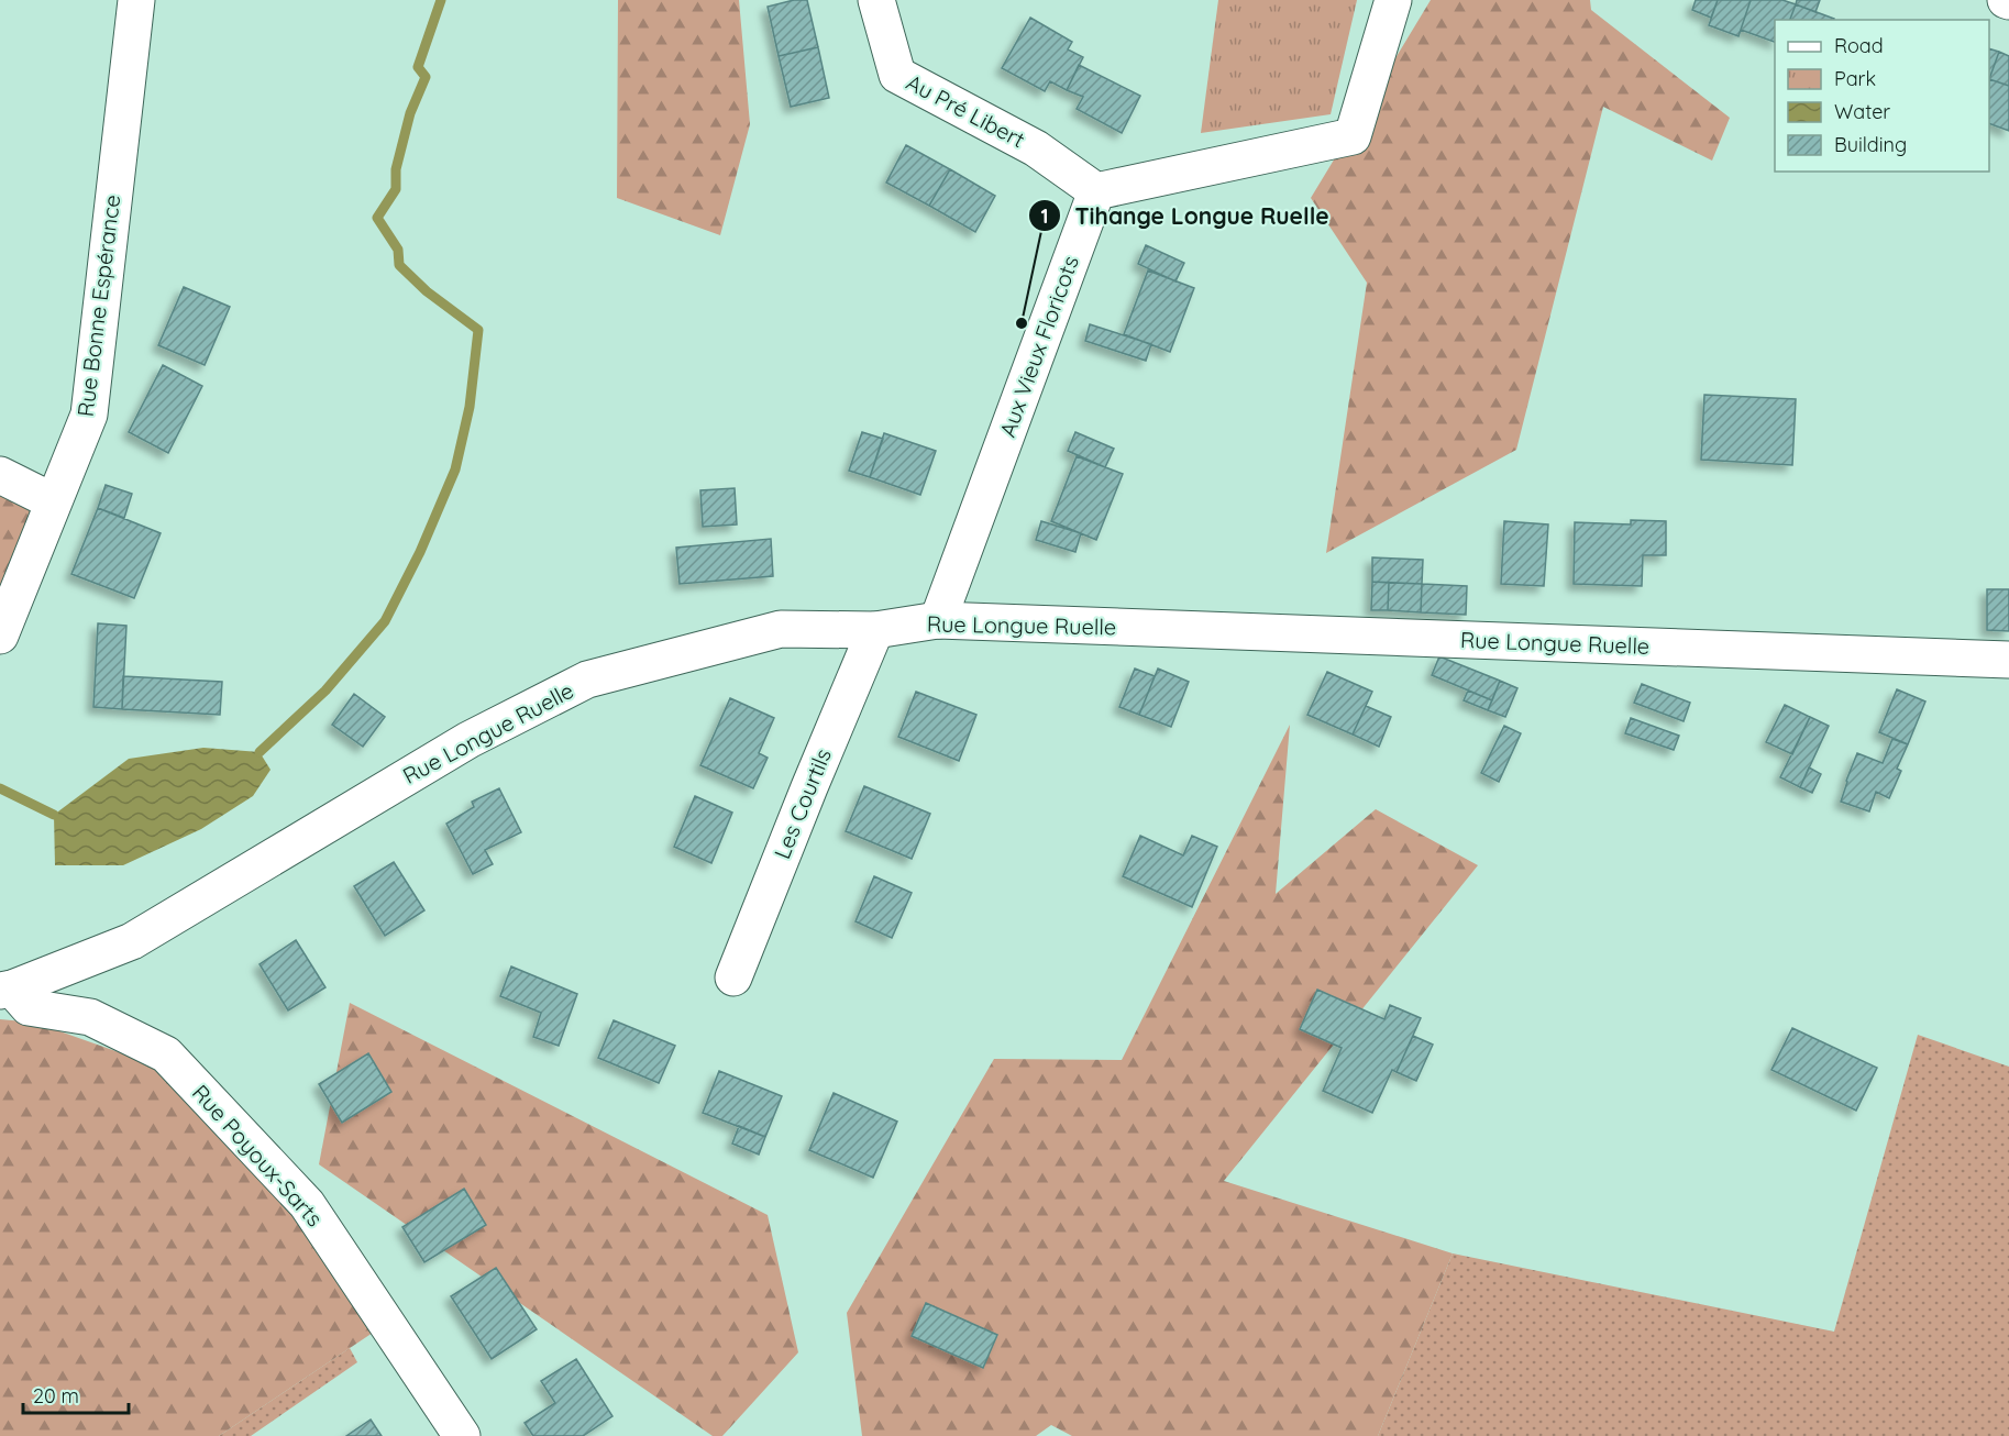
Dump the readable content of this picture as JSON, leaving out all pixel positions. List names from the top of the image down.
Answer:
{
  "streets": {
    "street": [
      "Au Pré Libert",
      "Rue Bonne Espérance",
      "Aux Vieux Floricots",
      "Rue Longue Ruelle",
      "Les Courtils",
      "Rue Poyoux-Sarts"
    ]
  },
  "crossings": [
    ["Au Pré Libert", "Aux Vieux Floricots"],
    ["Aux Vieux Floricots", "Rue Longue Ruelle"],
    ["Rue Longue Ruelle", "Les Courtils"],
    ["Rue Longue Ruelle", "Rue Poyoux-Sarts"]
  ],
  "places": ["Tihange Longue Ruelle"],
  "legend": [
    "Road",
    "Park",
    "Water",
    "Building"
  ],
  "scale_bar": "20 m"
}
